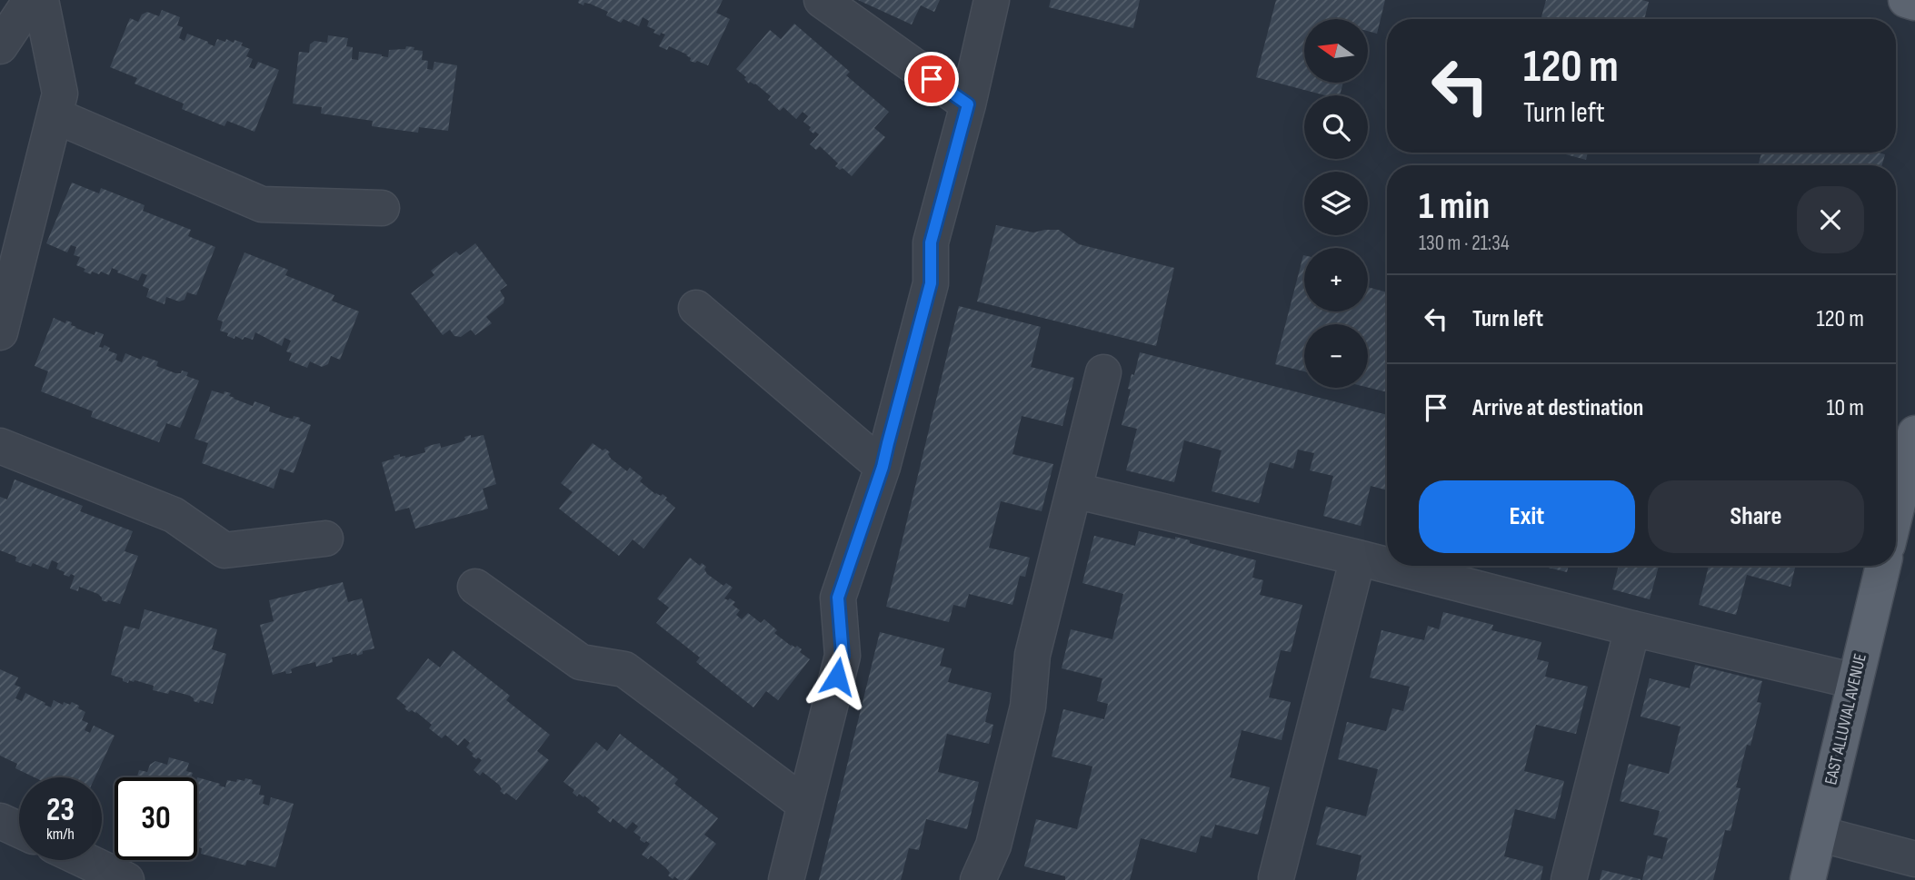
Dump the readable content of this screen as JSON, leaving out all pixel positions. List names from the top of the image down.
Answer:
{
  "streets": {
    "main road": ["EAST ALLUVIAL AVENUE"]
  },
  "north": "left",
  "page": {
    "map_buttons": ["+", "−"],
    "turn": ["120 m", "Turn left"],
    "heading": ["1 min", "130 m · 21:34"],
    "list": [
      {
        "name": "Turn left",
        "value": "120 m"
      },
      {
        "name": "Arrive at destination",
        "value": "10 m"
      }
    ],
    "buttons": ["Exit", "Share"],
    "speed": "23 km/h",
    "limit": "30"
  }
}
